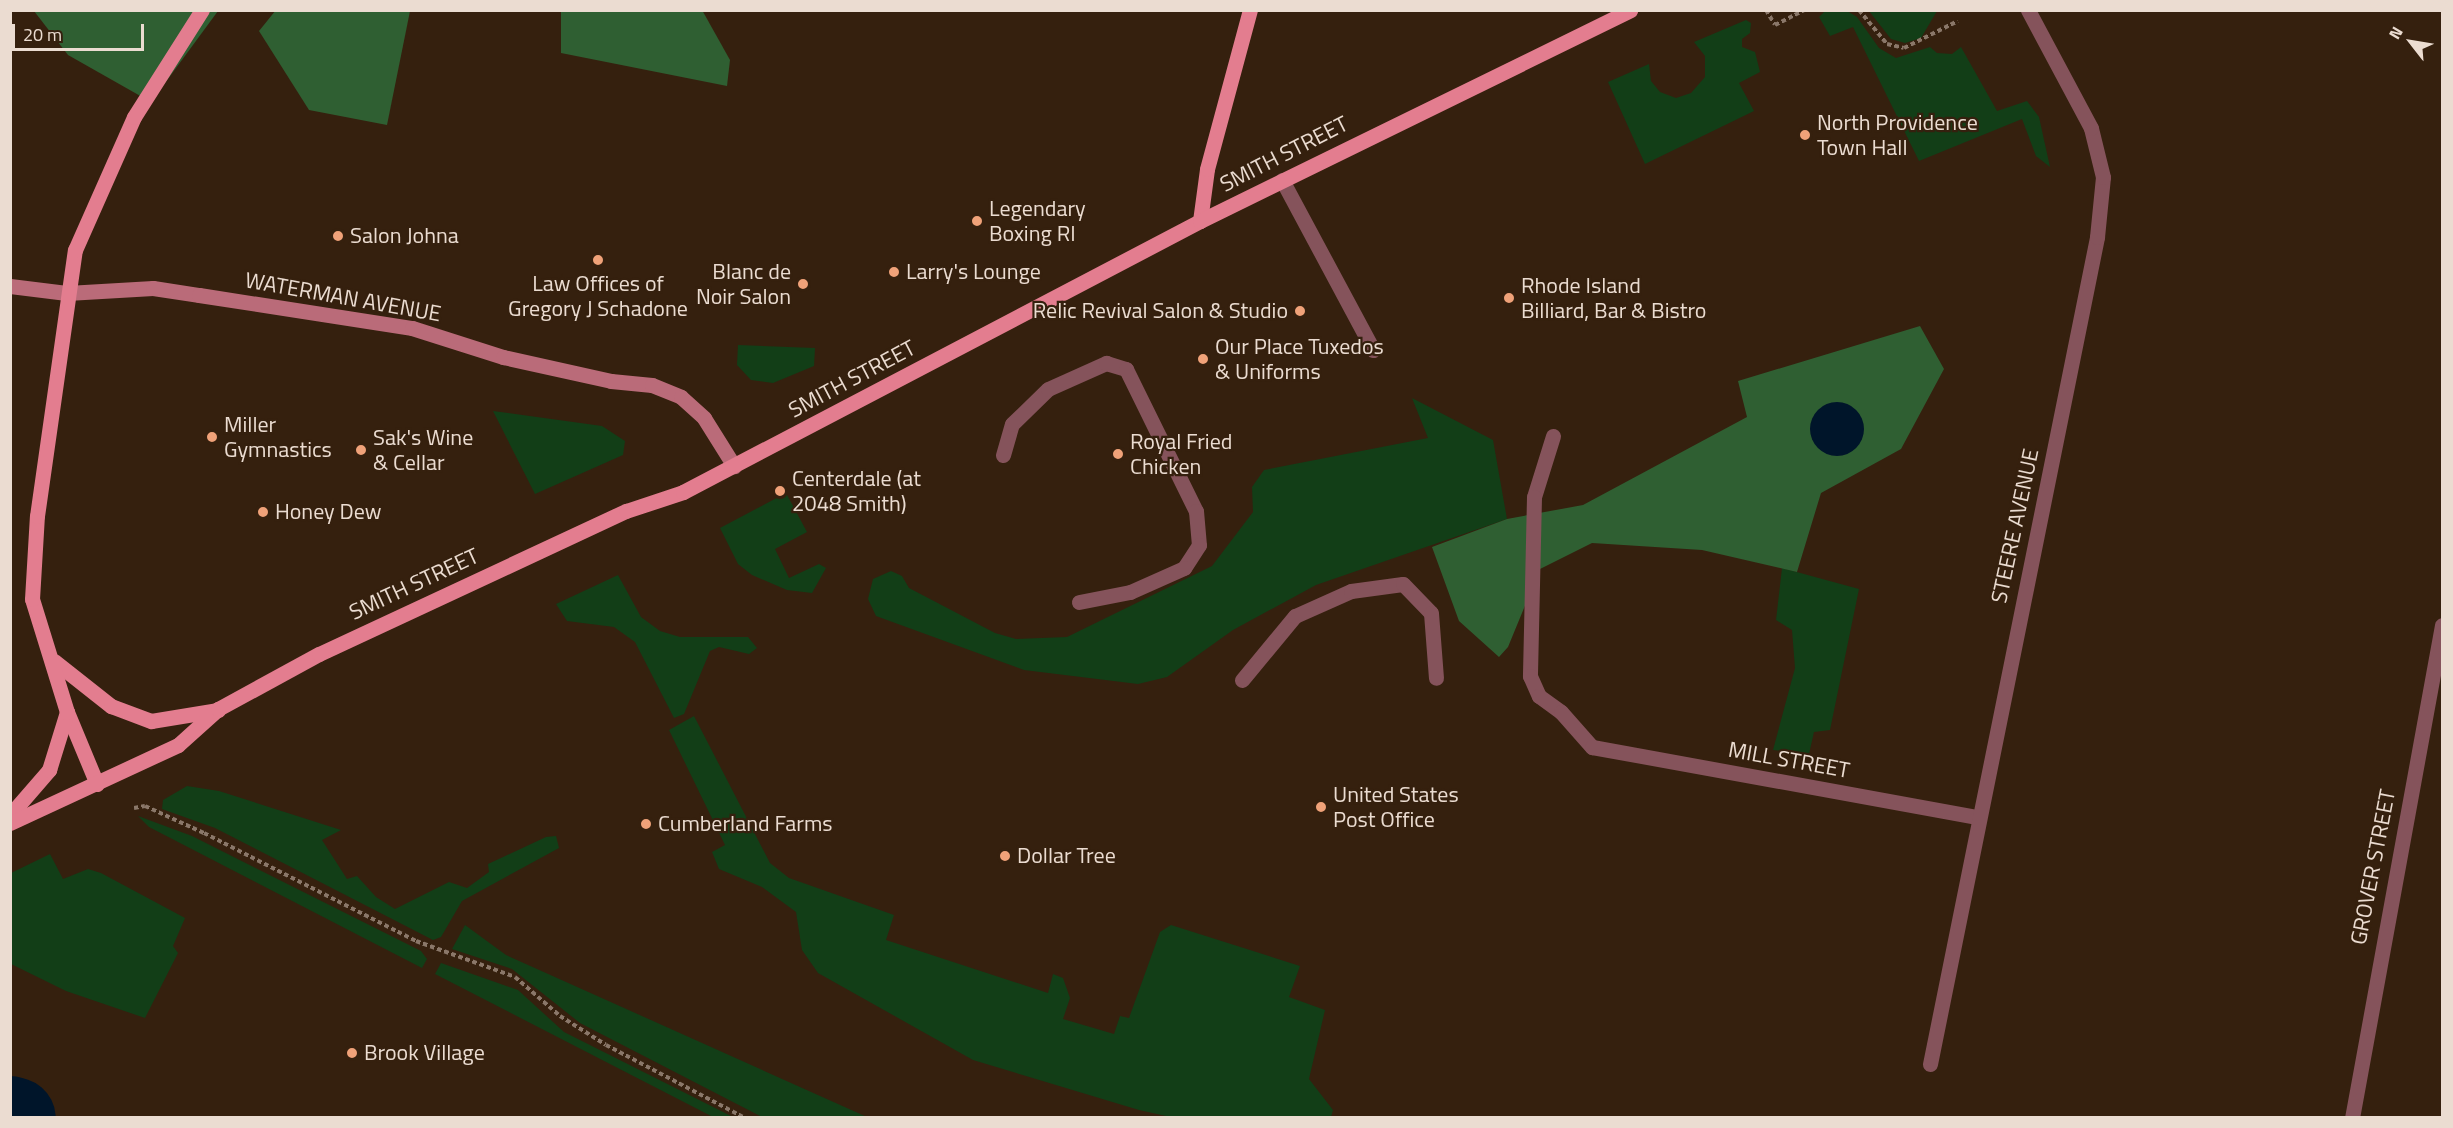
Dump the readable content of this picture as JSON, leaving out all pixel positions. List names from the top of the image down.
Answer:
{
  "streets": {
    "main road": ["SMITH STREET", "WATERMAN AVENUE"],
    "street": ["STEERE AVENUE", "MILL STREET", "GROVER STREET"]
  },
  "crossings": [
    ["SMITH STREET", "WATERMAN AVENUE"],
    ["STEERE AVENUE", "MILL STREET"]
  ],
  "places": [
    "North Providence Town Hall",
    "Legendary Boxing RI",
    "Salon Johna",
    "Law Offices of Gregory J Schadone",
    "Larry's Lounge",
    "Blanc de Noir Salon",
    "Rhode Island Billiard, Bar & Bistro",
    "Relic Revival Salon & Studio",
    "Our Place Tuxedos & Uniforms",
    "Miller Gymnastics",
    "Sak's Wine & Cellar",
    "Royal Fried Chicken",
    "Centerdale (at 2048 Smith)",
    "Honey Dew",
    "United States Post Office",
    "Cumberland Farms",
    "Dollar Tree",
    "Brook Village"
  ],
  "scale_bar": "20 m",
  "north": "top left"
}
